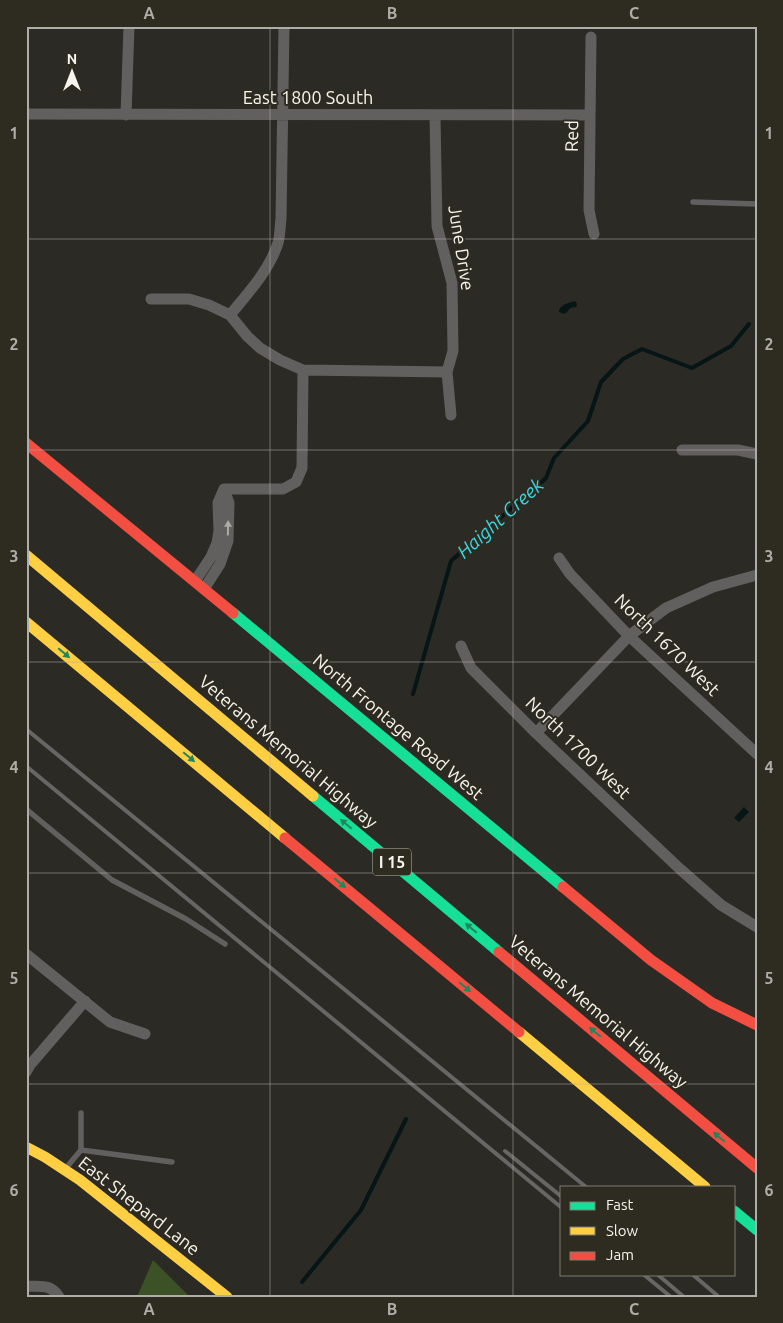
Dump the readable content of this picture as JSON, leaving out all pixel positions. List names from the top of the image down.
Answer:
{
  "streets": {
    "main road": [
      "North Frontage Road West",
      "Veterans Memorial Highway",
      "I 15",
      "East Shepard Lane"
    ],
    "street": [
      "East 1800 South",
      "Red",
      "June Drive",
      "North 1670 West",
      "North 1700 West"
    ]
  },
  "crossings": [
    ["East 1800 South", "Red"],
    ["East 1800 South", "June Drive"]
  ],
  "water": ["Haight Creek"],
  "legend": ["Fast", "Slow", "Jam"],
  "north": "top",
  "grid": {
    "columns": ["A", "B", "C"],
    "rows": [
      "1",
      "2",
      "3",
      "4",
      "5",
      "6"
    ]
  }
}
